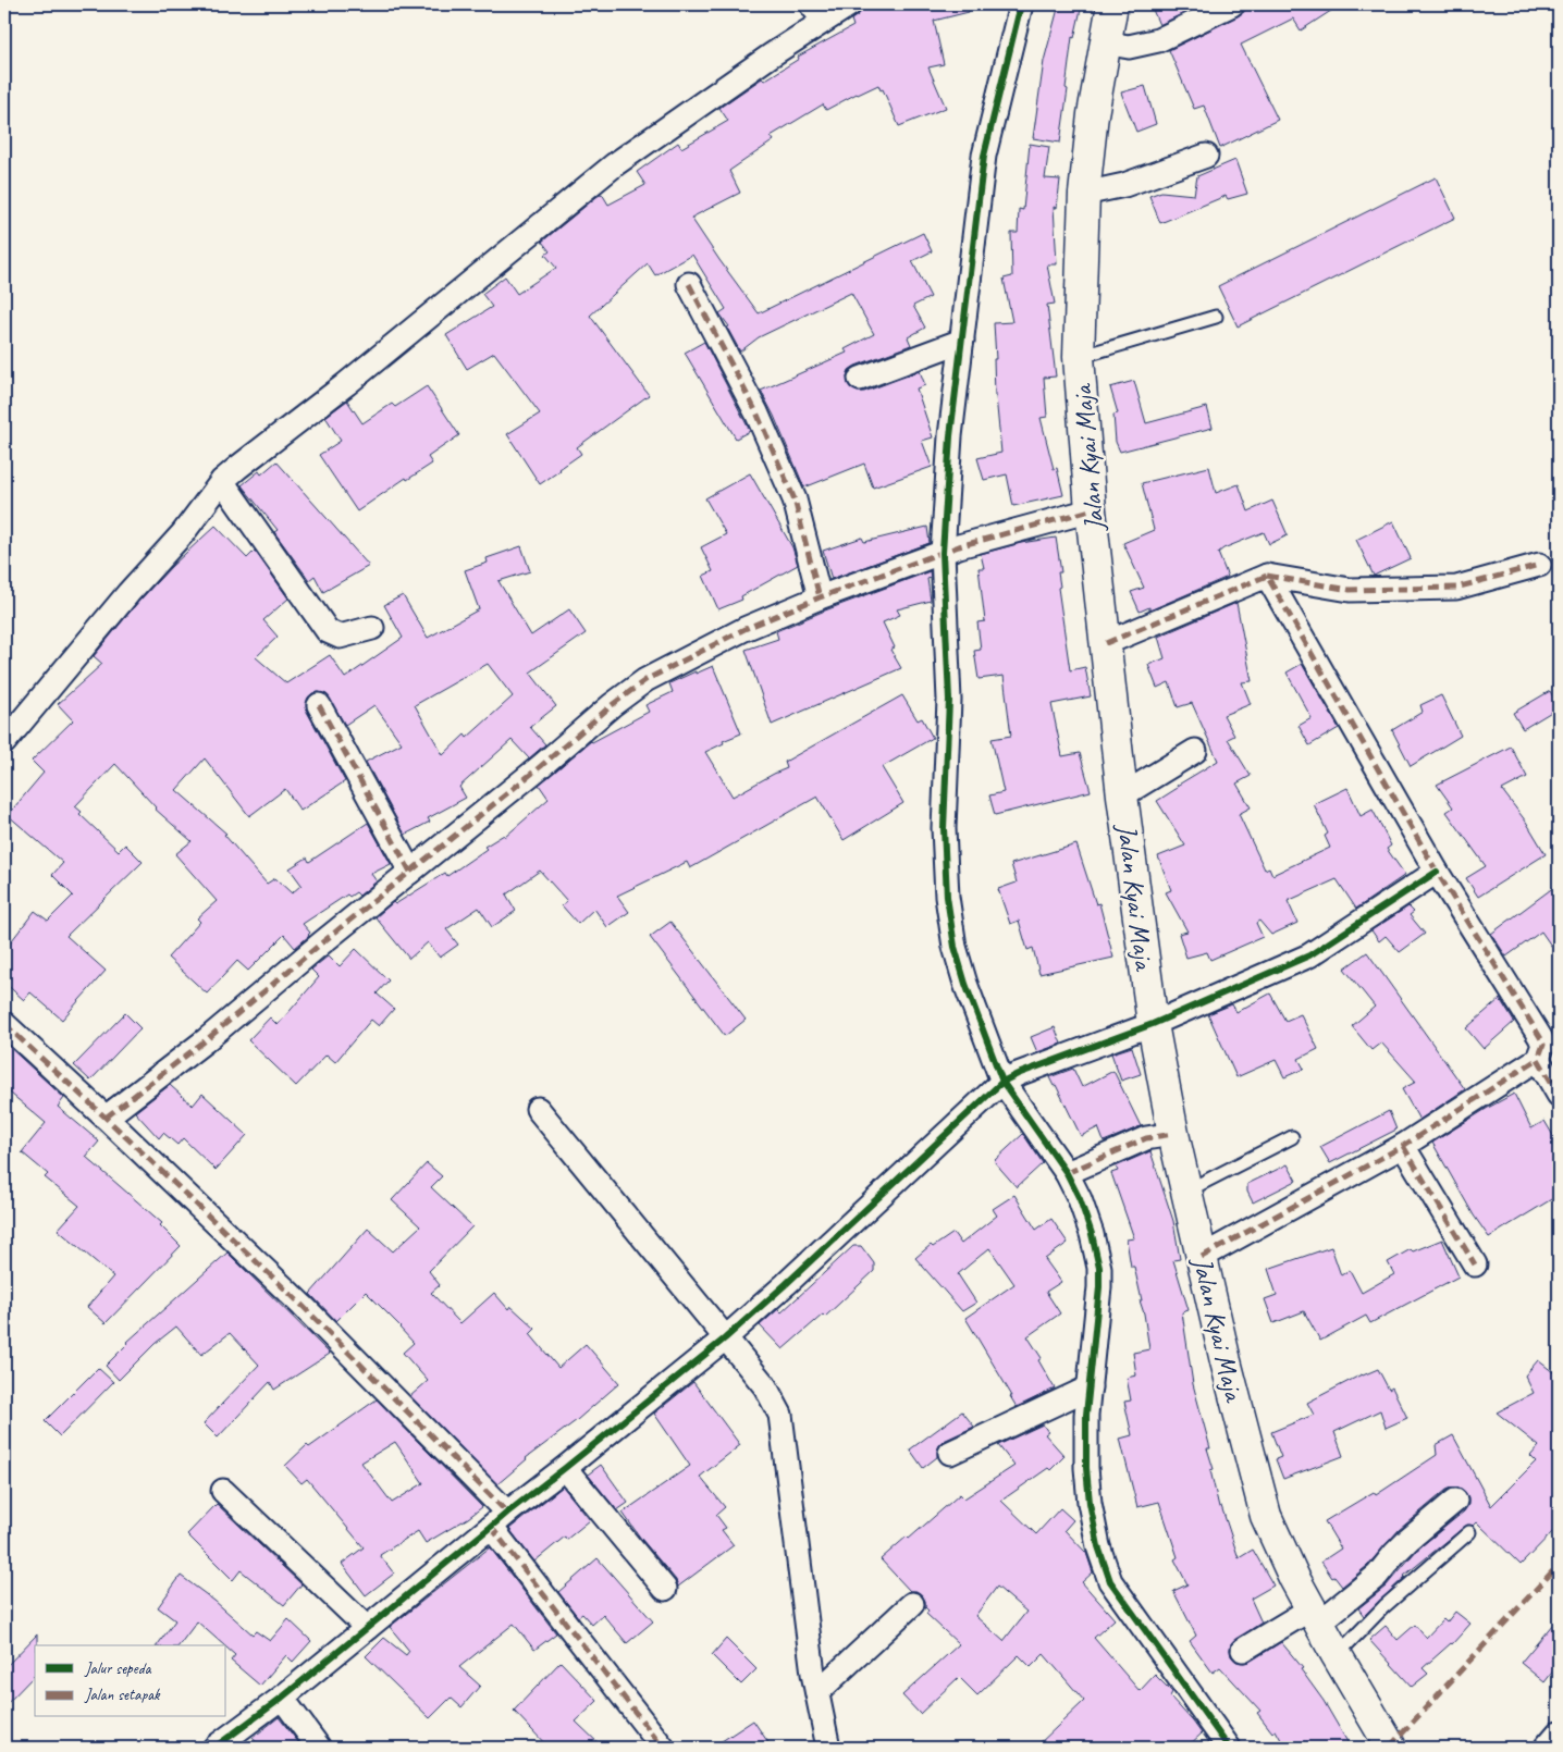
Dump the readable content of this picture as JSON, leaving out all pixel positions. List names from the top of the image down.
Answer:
{
  "streets": {
    "main road": ["Jalan Kyai Maja"]
  },
  "legend": ["Jalur sepeda", "Jalan setapak"]
}
